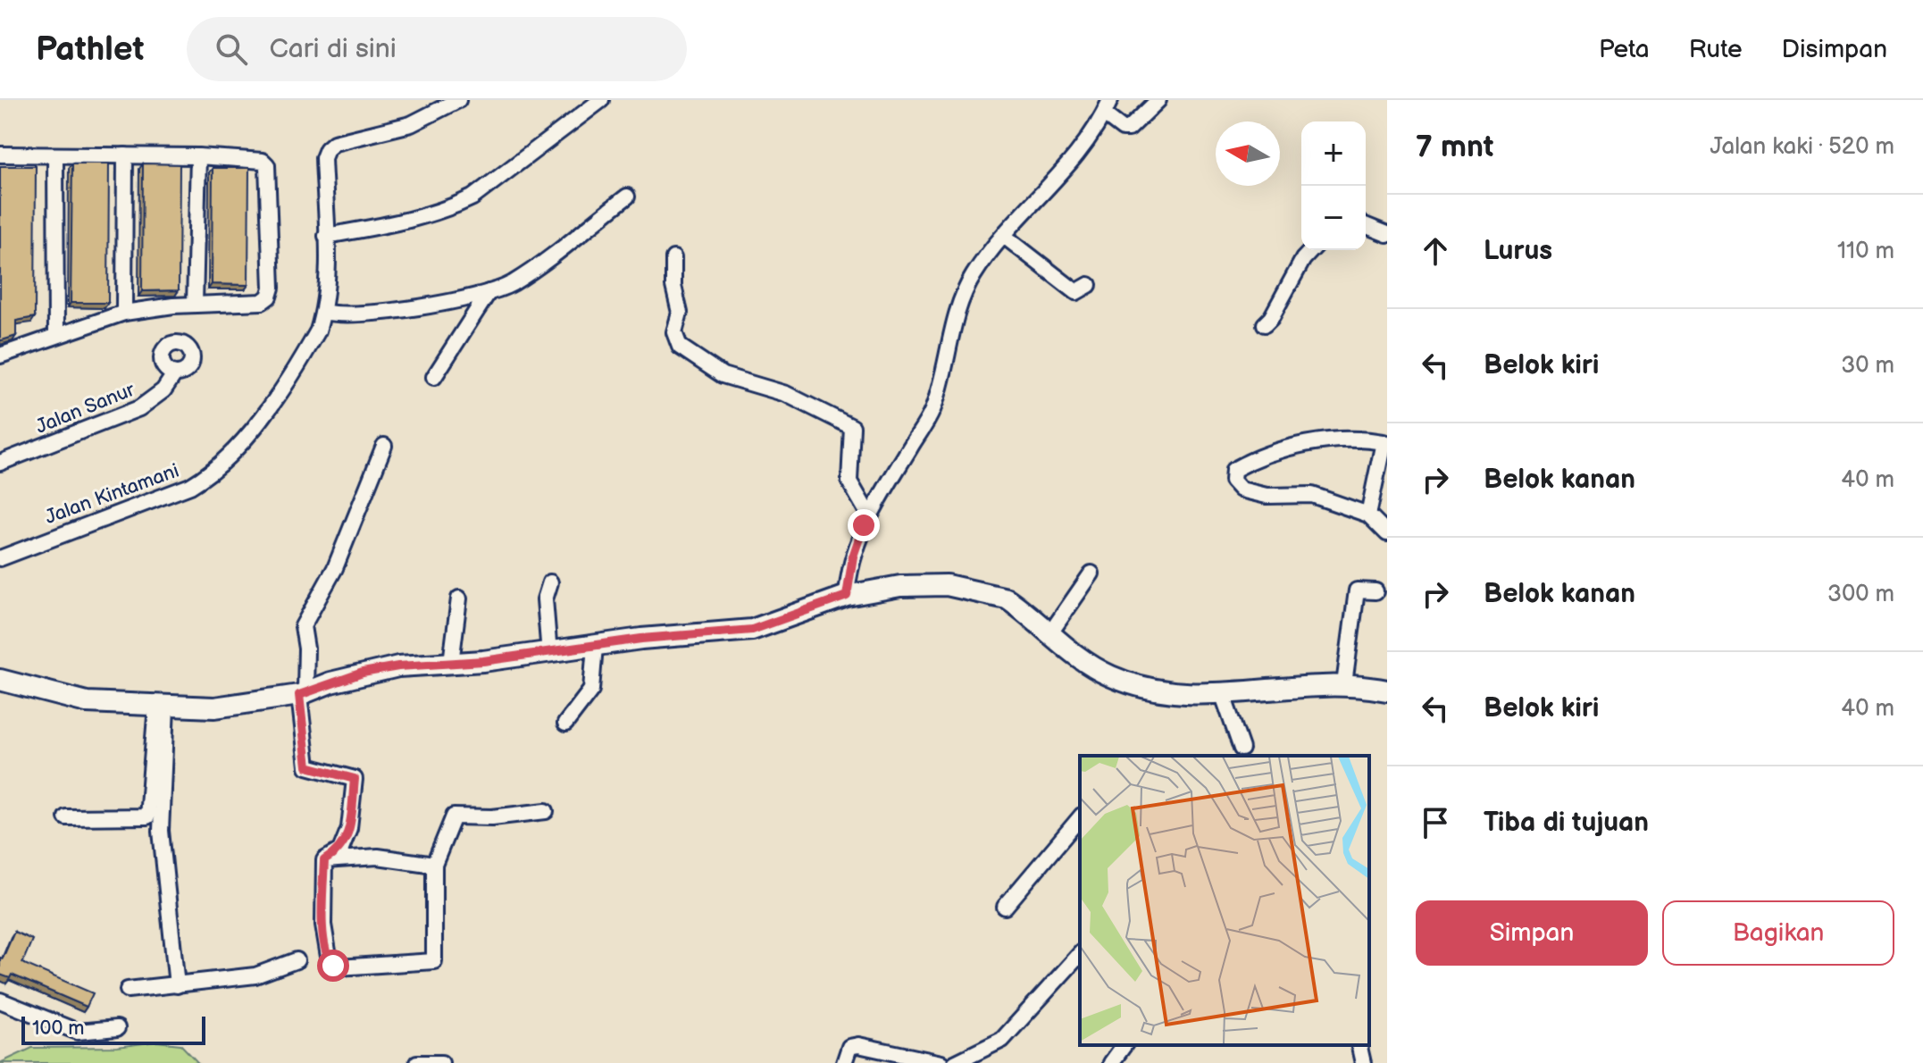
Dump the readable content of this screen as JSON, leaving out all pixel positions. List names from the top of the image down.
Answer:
{
  "streets": {
    "street": ["Jalan Sanur", "Jalan Kintamani"]
  },
  "scale_bar": "100 m",
  "north": "left",
  "page": {
    "header": "Pathlet",
    "search": "Cari di sini",
    "nav": ["Peta", "Rute", "Disimpan"],
    "heading": ["7 mnt", "Jalan kaki · 520 m"],
    "map_buttons": ["+", "−"],
    "list": [
      ["Lurus", "110 m"],
      ["Belok kiri", "30 m"],
      ["Belok kanan", "40 m"],
      ["Belok kanan", "300 m"],
      ["Belok kiri", "40 m"],
      "Tiba di tujuan"
    ],
    "buttons": ["Simpan", "Bagikan"],
    "scale": "100 m"
  }
}
